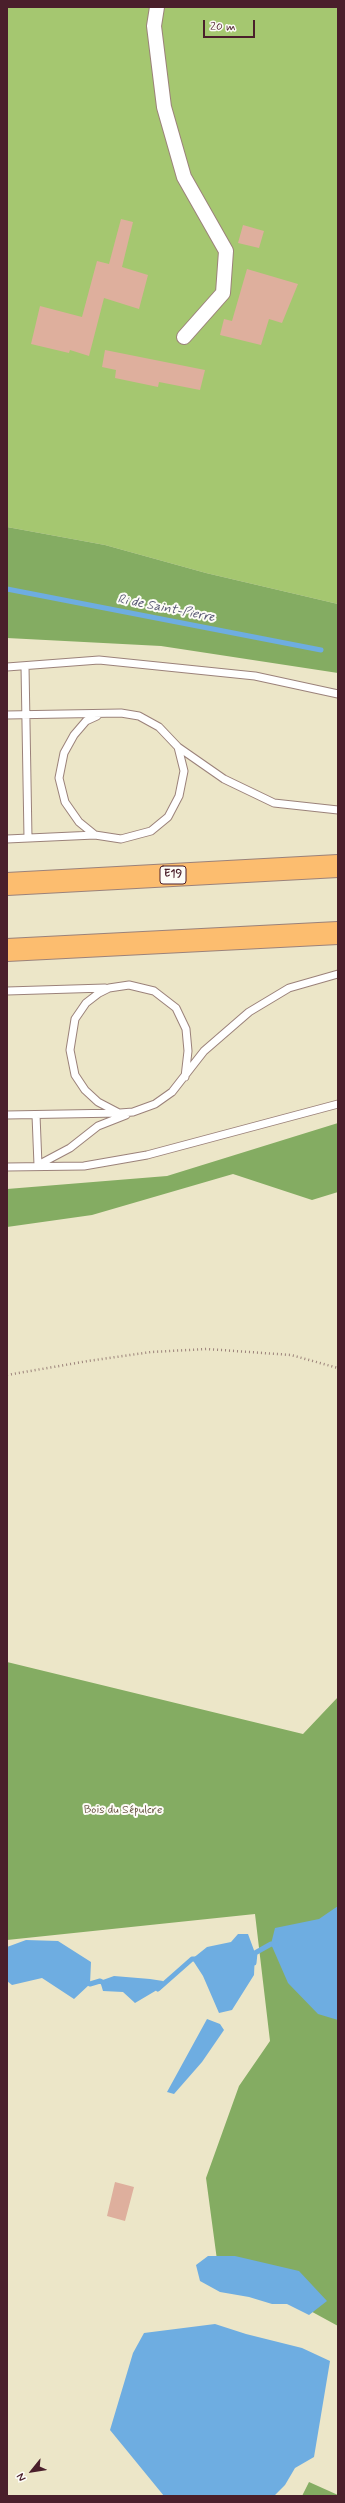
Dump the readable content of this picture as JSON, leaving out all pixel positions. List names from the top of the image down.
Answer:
{
  "streets": {
    "highway": ["E19"]
  },
  "water": ["Ri de Saint-Pierre"],
  "parks": ["Bois du Sépulcre"],
  "scale_bar": "20 m",
  "north": "bottom left"
}
